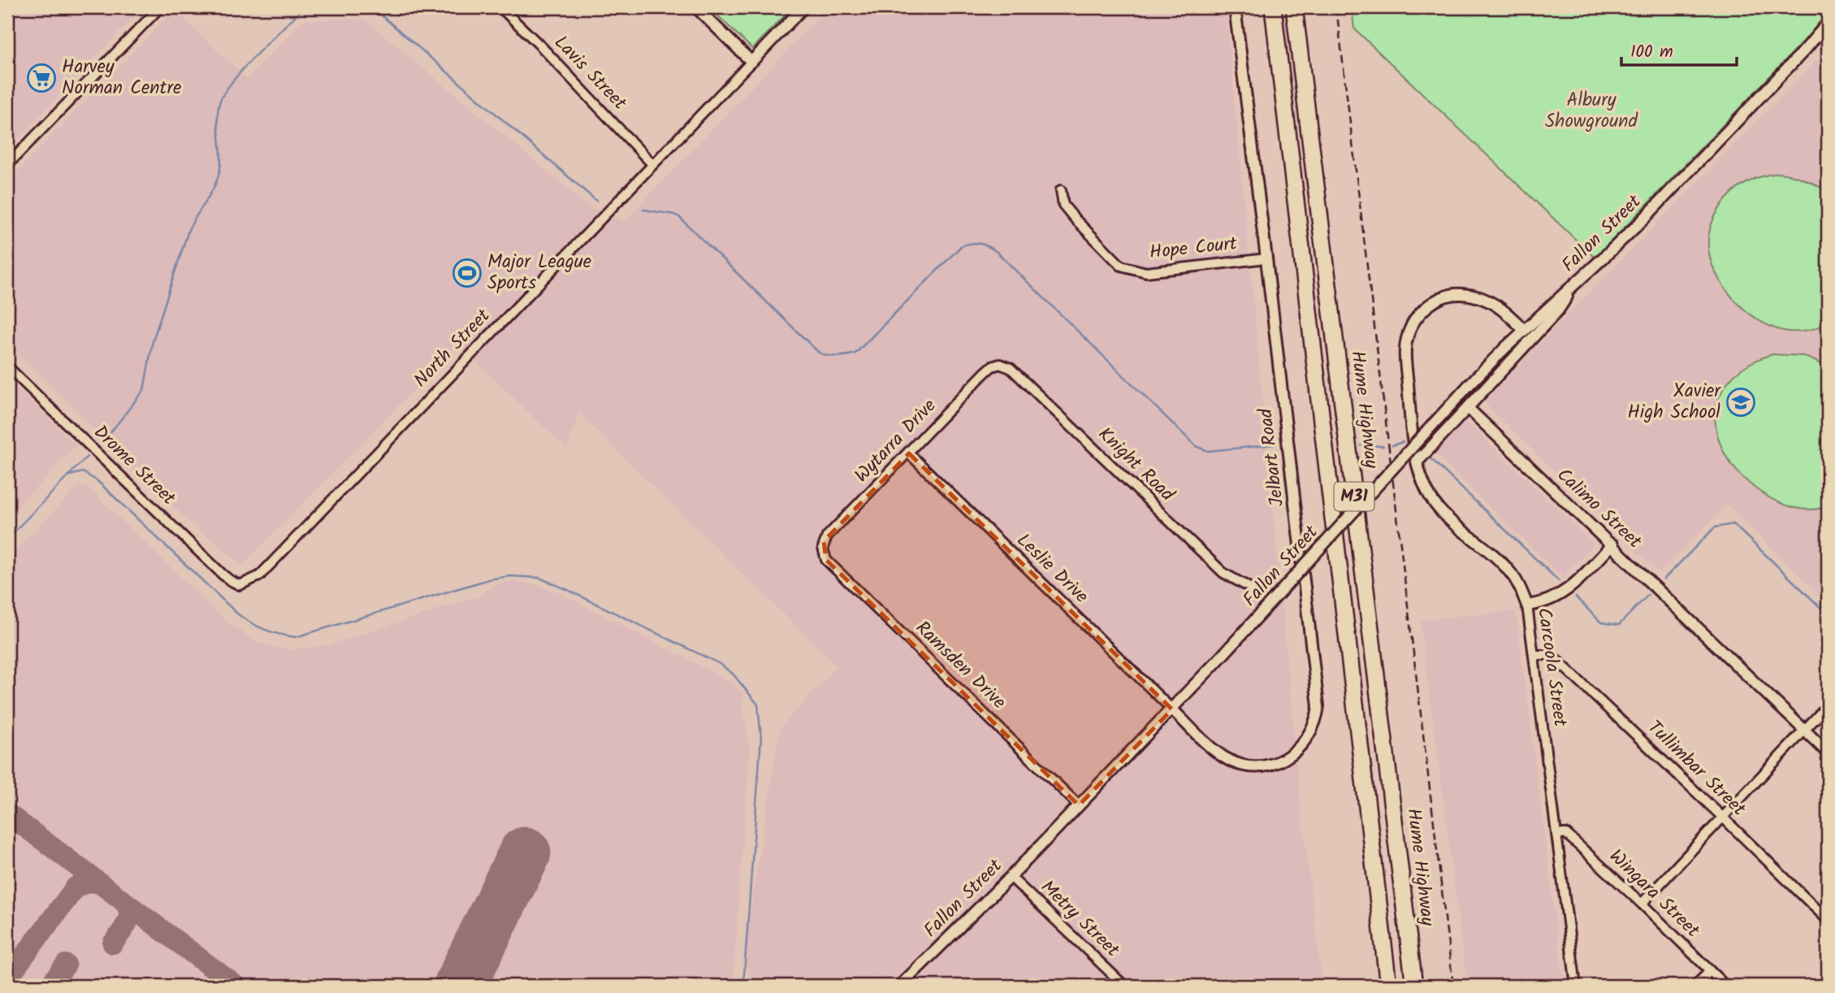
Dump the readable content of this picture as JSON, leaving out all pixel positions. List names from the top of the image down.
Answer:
{
  "streets": {
    "highway": ["Hume Highway", "M31"],
    "street": [
      "Lavis Street",
      "Fallon Street",
      "Hope Court",
      "North Street",
      "Wytarra Drive",
      "Jelbart Road",
      "Knight Road",
      "Drome Street",
      "Calimo Street",
      "Leslie Drive",
      "Ramsden Drive",
      "Carcoola Street",
      "Tullimbar Street",
      "Wingara Street",
      "Metry Street"
    ]
  },
  "crossings": [
    ["Lavis Street", "North Street"],
    ["Fallon Street", "Jelbart Road"],
    ["Fallon Street", "Leslie Drive"],
    ["Fallon Street", "Ramsden Drive"],
    ["Fallon Street", "Carcoola Street"],
    ["Fallon Street", "Metry Street"],
    ["Hope Court", "Jelbart Road"],
    ["North Street", "Drome Street"],
    ["Wytarra Drive", "Knight Road"],
    ["Wytarra Drive", "Leslie Drive"],
    ["Wytarra Drive", "Ramsden Drive"],
    ["Jelbart Road", "Leslie Drive"],
    ["Carcoola Street", "Tullimbar Street"],
    ["Carcoola Street", "Wingara Street"]
  ],
  "parks": ["Albury Showground"],
  "places": {
    "supermarket": ["Harvey Norman Centre"],
    "sports": ["Major League Sports"],
    "school or university": ["Xavier High School"]
  },
  "scale_bar": "100 m"
}
